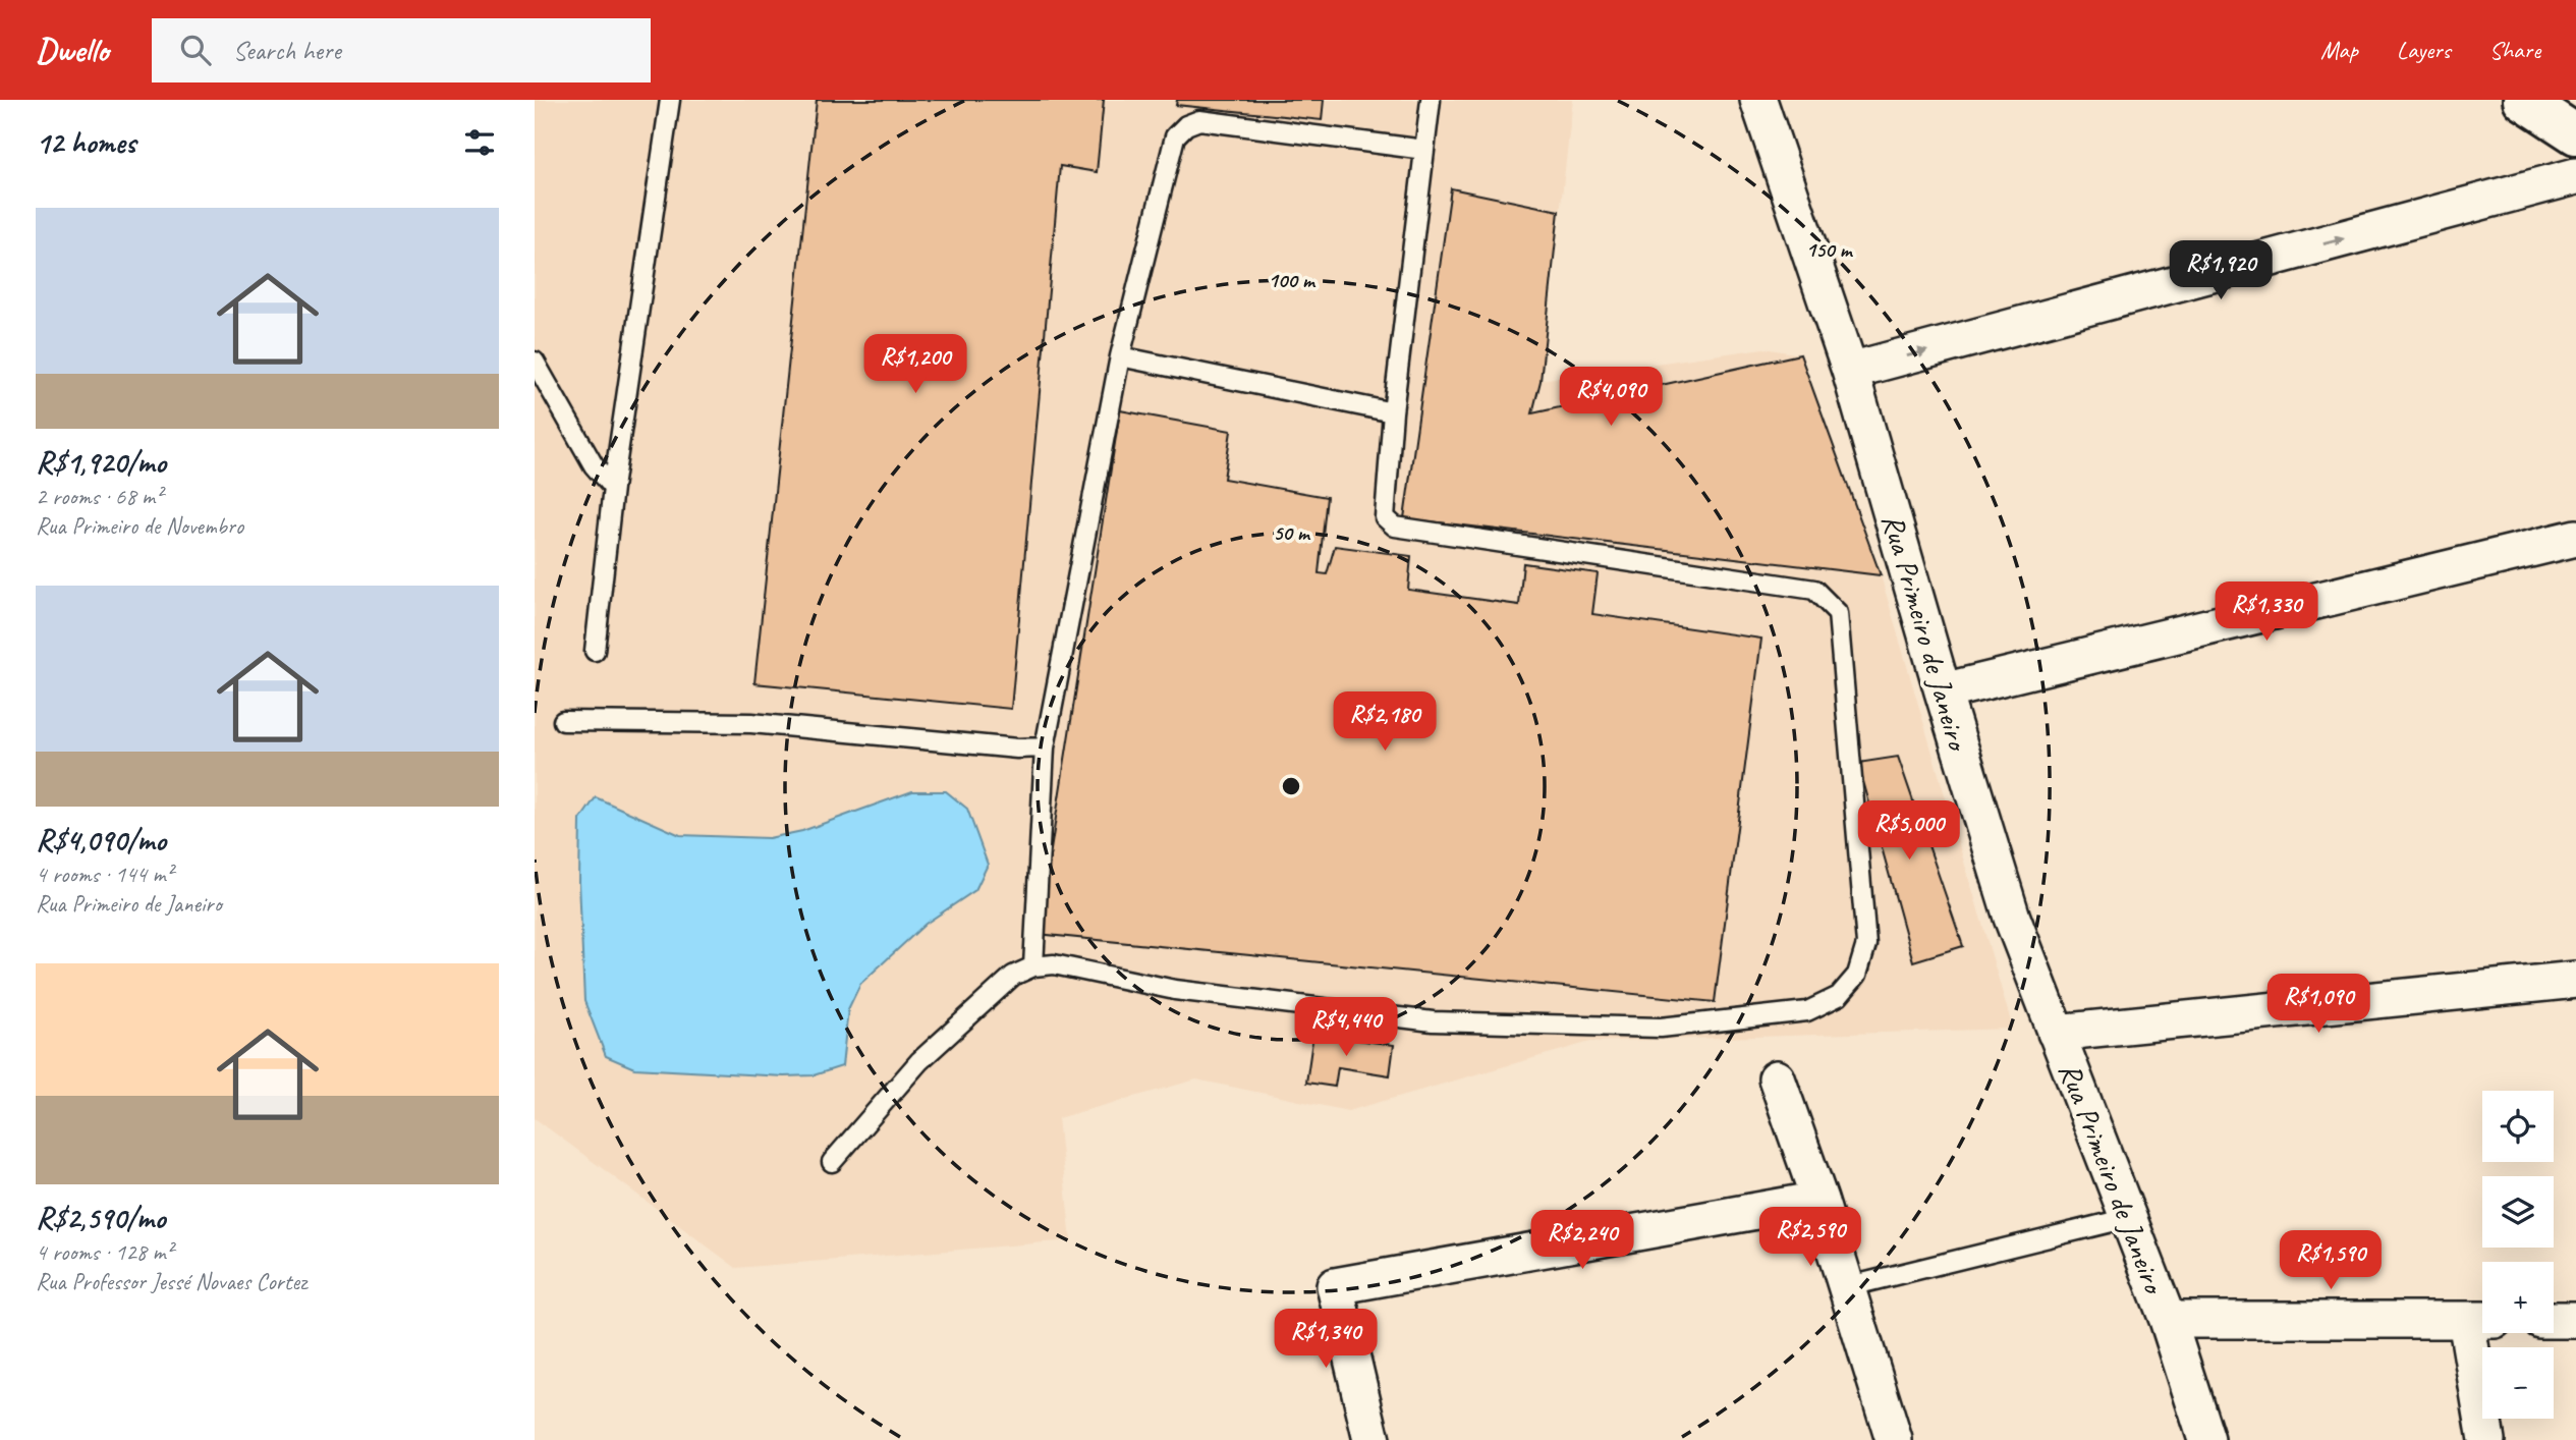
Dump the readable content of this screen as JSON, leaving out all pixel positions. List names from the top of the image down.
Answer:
{
  "streets": {
    "street": ["Rua Primeiro de Janeiro"]
  },
  "page": {
    "header": "Dwello",
    "search": "Search here",
    "nav": ["Map", "Layers", "Share"],
    "heading": "12 homes",
    "list": [
      {
        "name": "R$1,920/mo",
        "note": "2 rooms · 68 m² · Rua Primeiro de Novembro"
      },
      {
        "name": "R$4,090/mo",
        "note": "4 rooms · 144 m² · Rua Primeiro de Janeiro"
      },
      {
        "name": "R$2,590/mo",
        "note": "4 rooms · 128 m² · Rua Professor Jessé Novaes Cortez"
      }
    ],
    "price": [
      "R$1,920",
      "R$1,200",
      "R$4,090",
      "R$1,330",
      "R$2,180",
      "R$5,000",
      "R$1,090",
      "R$4,440",
      "R$2,590",
      "R$2,240",
      "R$1,590",
      "R$1,340"
    ],
    "map_buttons": ["+", "−"]
  },
  "rings": ["150 m", "100 m", "50 m"]
}
